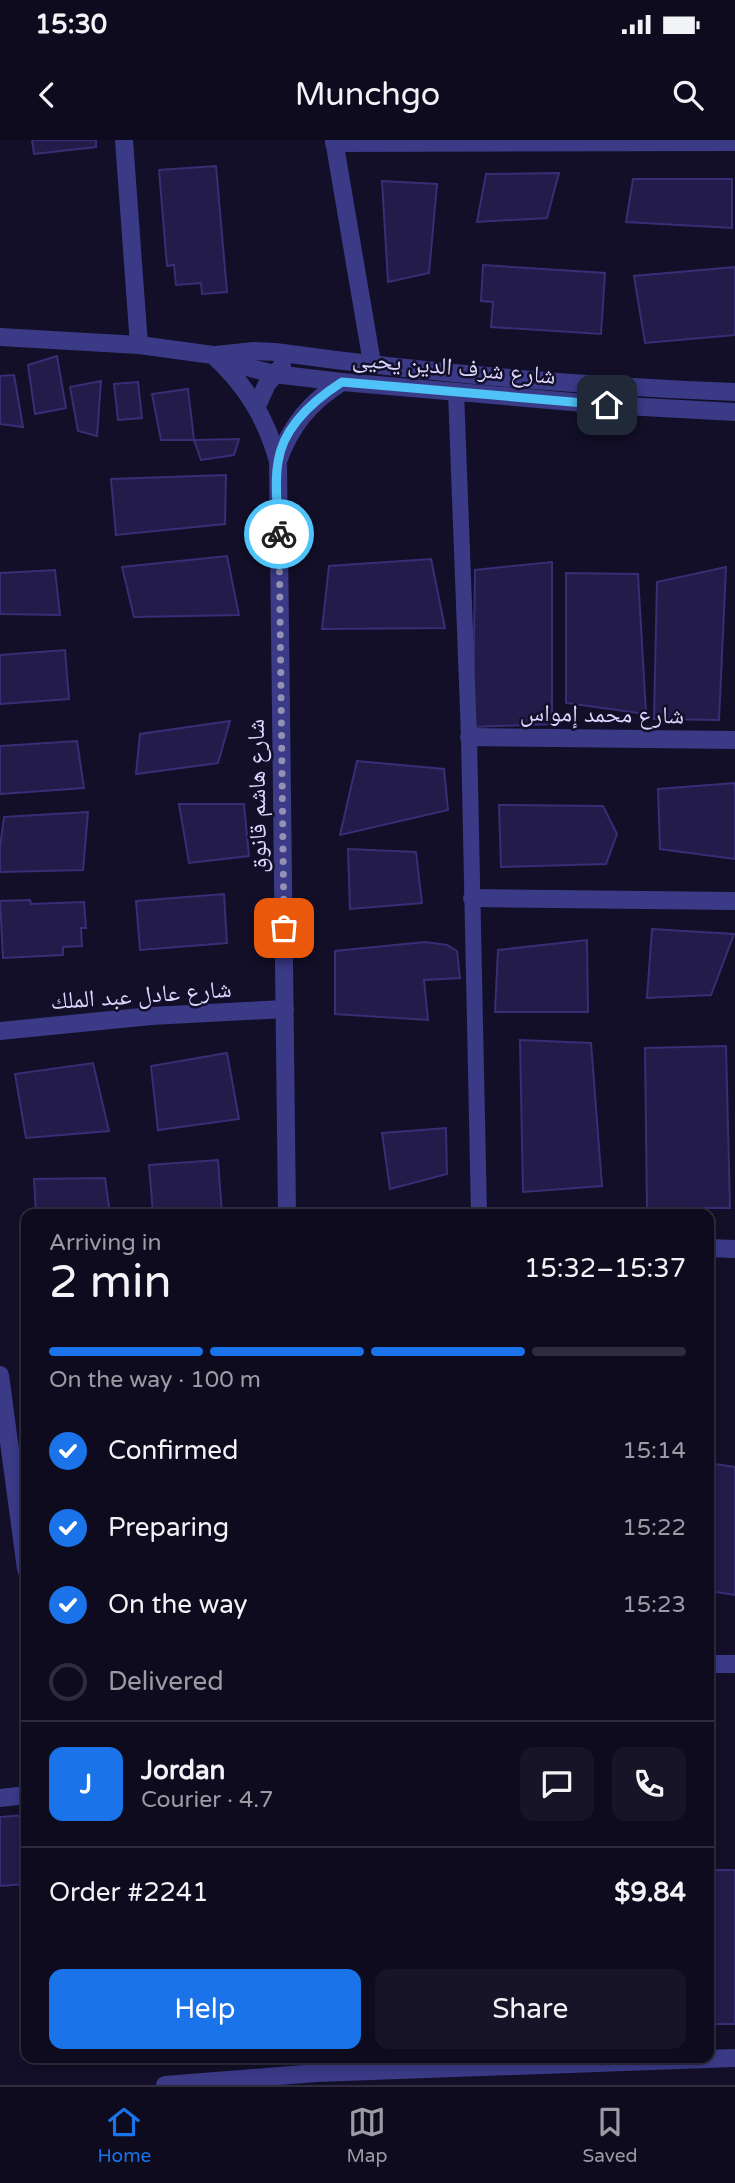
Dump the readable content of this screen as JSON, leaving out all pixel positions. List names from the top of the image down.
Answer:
{
  "streets": {
    "street": [
      "شارع شرف الدين يحيى",
      "شارع محمد إمواس",
      "شارع هاشم قانوق",
      "شارع عادل عبد الملك"
    ]
  },
  "crossings": [
    ["شارع شرف الدين يحيى", "شارع هاشم قانوق"],
    ["شارع هاشم قانوق", "شارع عادل عبد الملك"]
  ],
  "page": {
    "status": "15:30",
    "header": "Munchgo",
    "heading": ["2 min", "Arriving in", "15:32–15:37"],
    "panel": [
      "Jordan",
      "Courier · 4.7",
      "Order #2241",
      "$9.84"
    ],
    "bar": "On the way · 100 m",
    "list": [
      ["Confirmed", "15:14"],
      ["Preparing", "15:22"],
      ["On the way", "15:23"],
      "Delivered"
    ],
    "round": "J",
    "buttons": ["Help", "Share"],
    "tabs": ["Home", "Map", "Saved"]
  }
}
